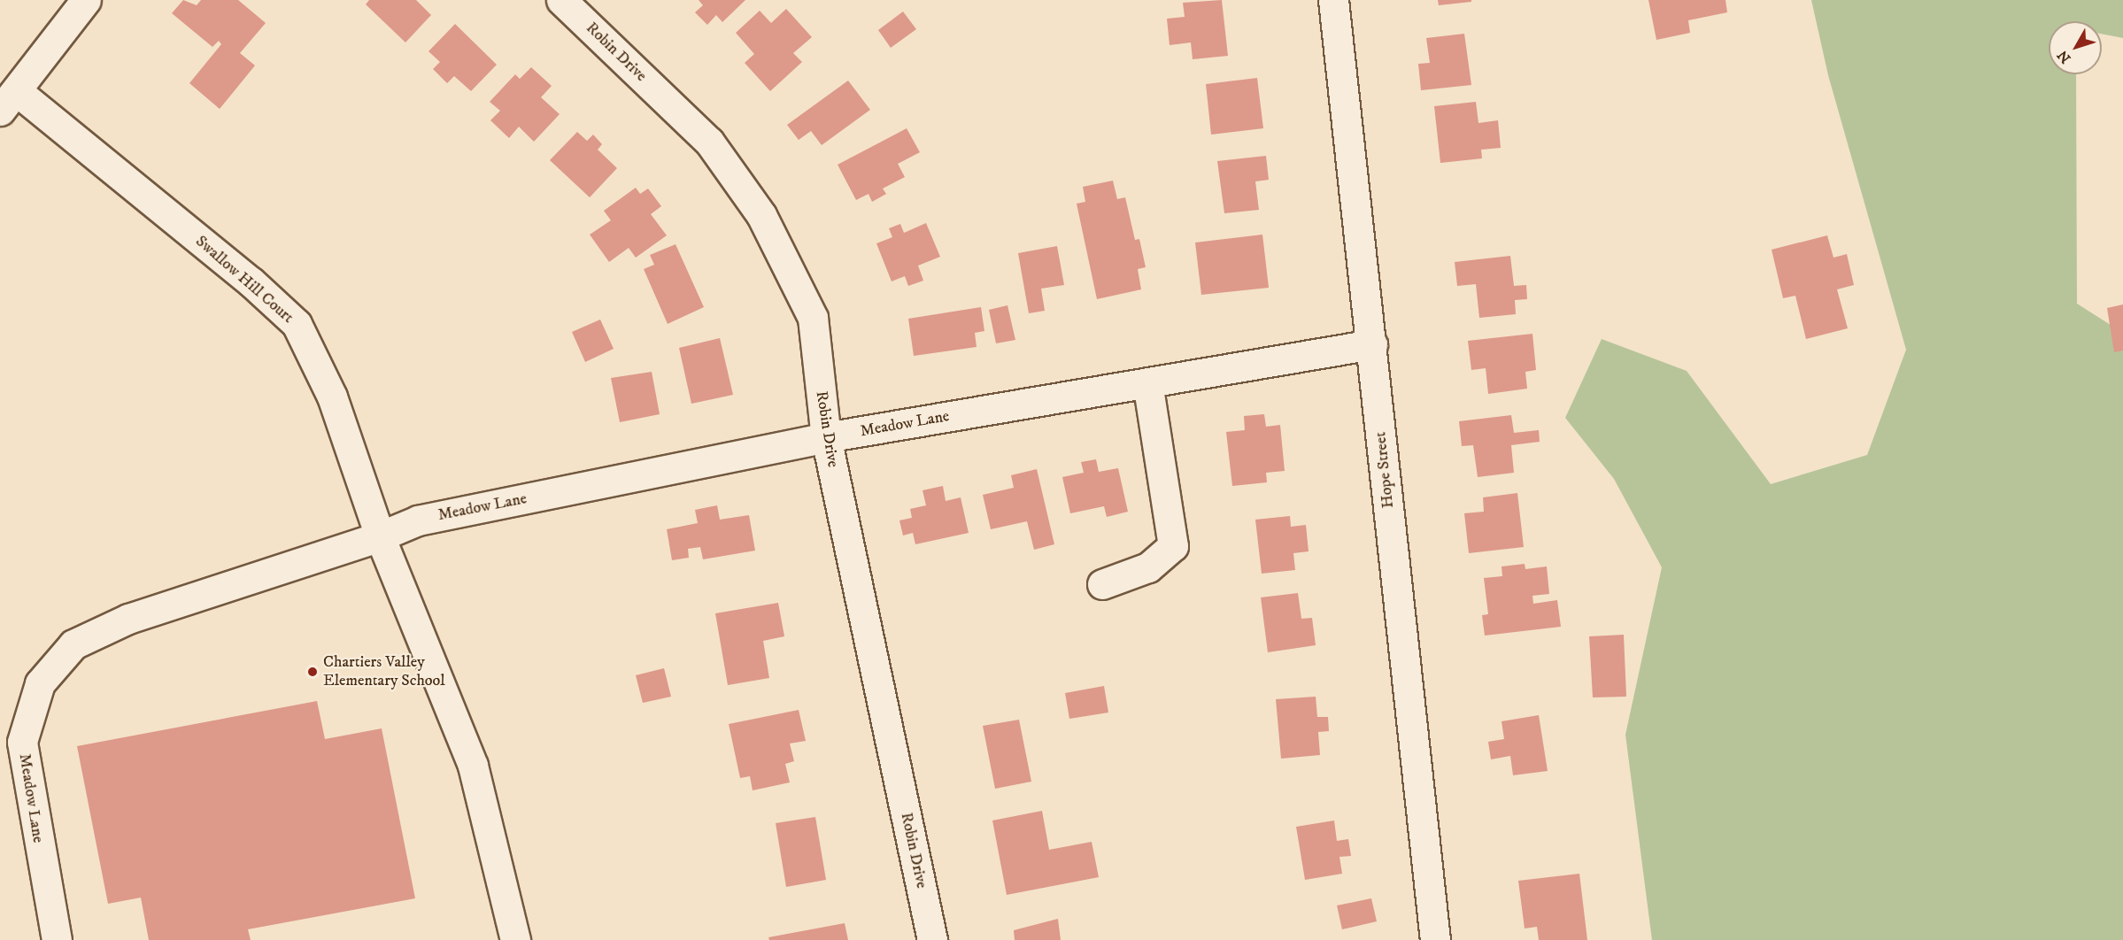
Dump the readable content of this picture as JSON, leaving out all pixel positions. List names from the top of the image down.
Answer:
{
  "streets": {
    "street": [
      "Robin Drive",
      "Swallow Hill Court",
      "Meadow Lane",
      "Hope Street"
    ]
  },
  "crossings": [
    ["Robin Drive", "Meadow Lane"],
    ["Swallow Hill Court", "Meadow Lane"],
    ["Meadow Lane", "Hope Street"]
  ],
  "places": ["Chartiers Valley Elementary School"],
  "north": "bottom left"
}
